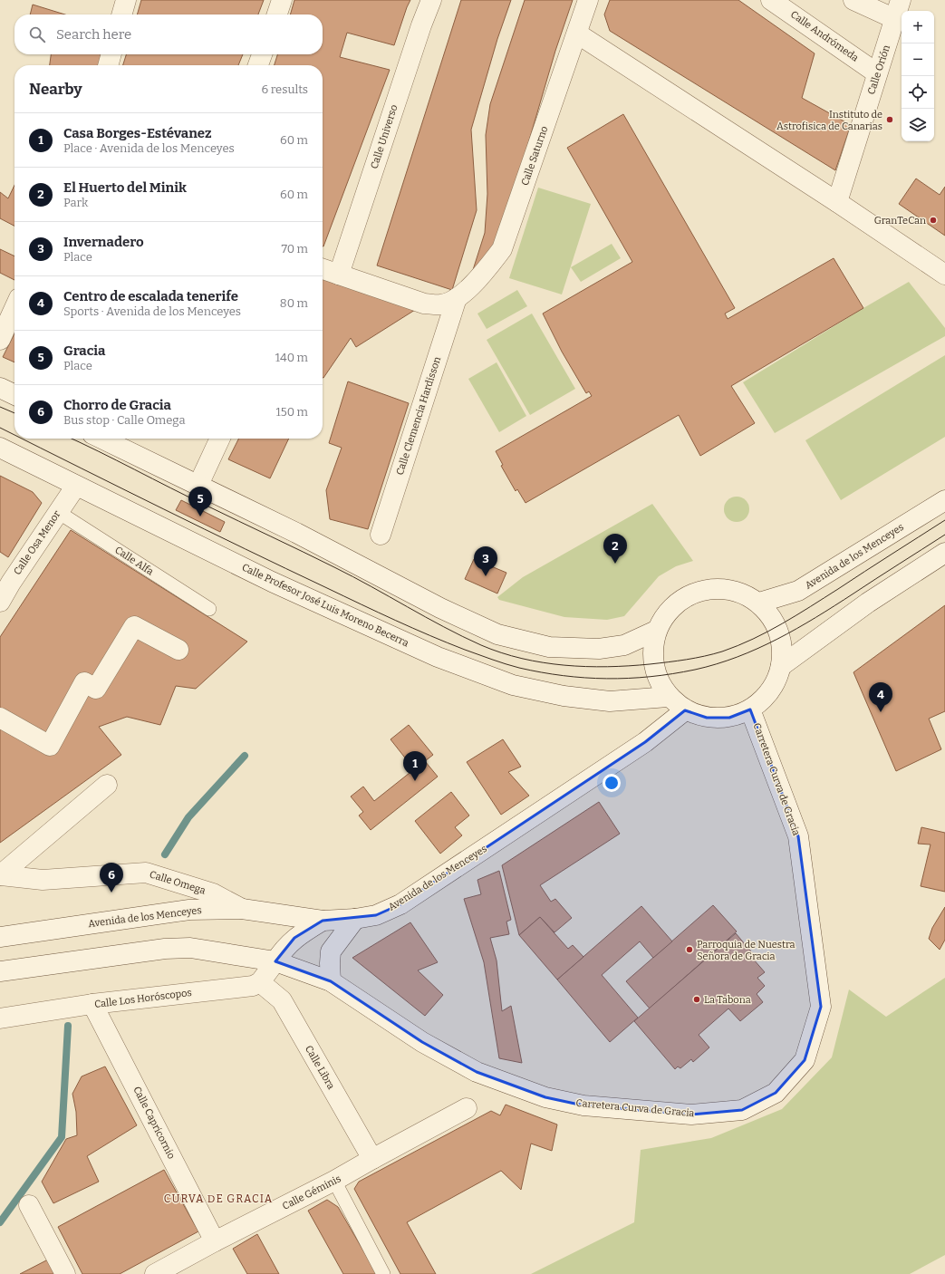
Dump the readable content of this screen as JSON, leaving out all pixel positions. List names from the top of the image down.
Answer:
{
  "streets": {
    "street": [
      "Calle Andrómeda",
      "Calle Orión",
      "Calle Universo",
      "Calle Saturno",
      "Calle Clemencia Hardisson",
      "Calle Osa Menor",
      "Avenida de los Menceyes",
      "Calle Profesor José Luis Moreno Becerra",
      "Carretera Curva de Gracia",
      "Calle Omega",
      "Calle Los Horóscopos",
      "Calle Libra",
      "Calle Capricornio",
      "Calle Géminis"
    ],
    "lane": ["Calle Alfa"]
  },
  "crossings": [
    ["Calle Andrómeda", "Calle Orión"],
    ["Calle Saturno", "Calle Clemencia Hardisson"],
    ["Calle Osa Menor", "Calle Alfa"],
    ["Calle Osa Menor", "Calle Profesor José Luis Moreno Becerra"],
    ["Avenida de los Menceyes", "Calle Omega"],
    ["Calle Los Horóscopos", "Calle Libra"],
    ["Calle Los Horóscopos", "Calle Capricornio"],
    ["Calle Libra", "Calle Géminis"],
    ["Calle Capricornio", "Calle Géminis"]
  ],
  "districts": ["CURVA DE GRACIA"],
  "places": [
    "Instituto de Astrofisica de Canarias",
    "GranTeCan",
    "Parroquia de Nuestra Señora de Gracia",
    "La Tabona"
  ],
  "page": {
    "map_buttons": ["+", "−"],
    "search": "Search here",
    "heading": ["Nearby", "6 results"],
    "list": [
      {
        "mark": "1",
        "name": "Casa Borges-Estévanez",
        "note": "Place · Avenida de los Menceyes",
        "value": "60 m"
      },
      {
        "mark": "2",
        "name": "El Huerto del Minik",
        "note": "Park",
        "value": "60 m"
      },
      {
        "mark": "3",
        "name": "Invernadero",
        "note": "Place",
        "value": "70 m"
      },
      {
        "mark": "4",
        "name": "Centro de escalada tenerife",
        "note": "Sports · Avenida de los Menceyes",
        "value": "80 m"
      },
      {
        "mark": "5",
        "name": "Gracia",
        "note": "Place",
        "value": "140 m"
      },
      {
        "mark": "6",
        "name": "Chorro de Gracia",
        "note": "Bus stop · Calle Omega",
        "value": "150 m"
      }
    ],
    "pins": [
      "5",
      "2",
      "3",
      "4",
      "1",
      "6"
    ]
  }
}
